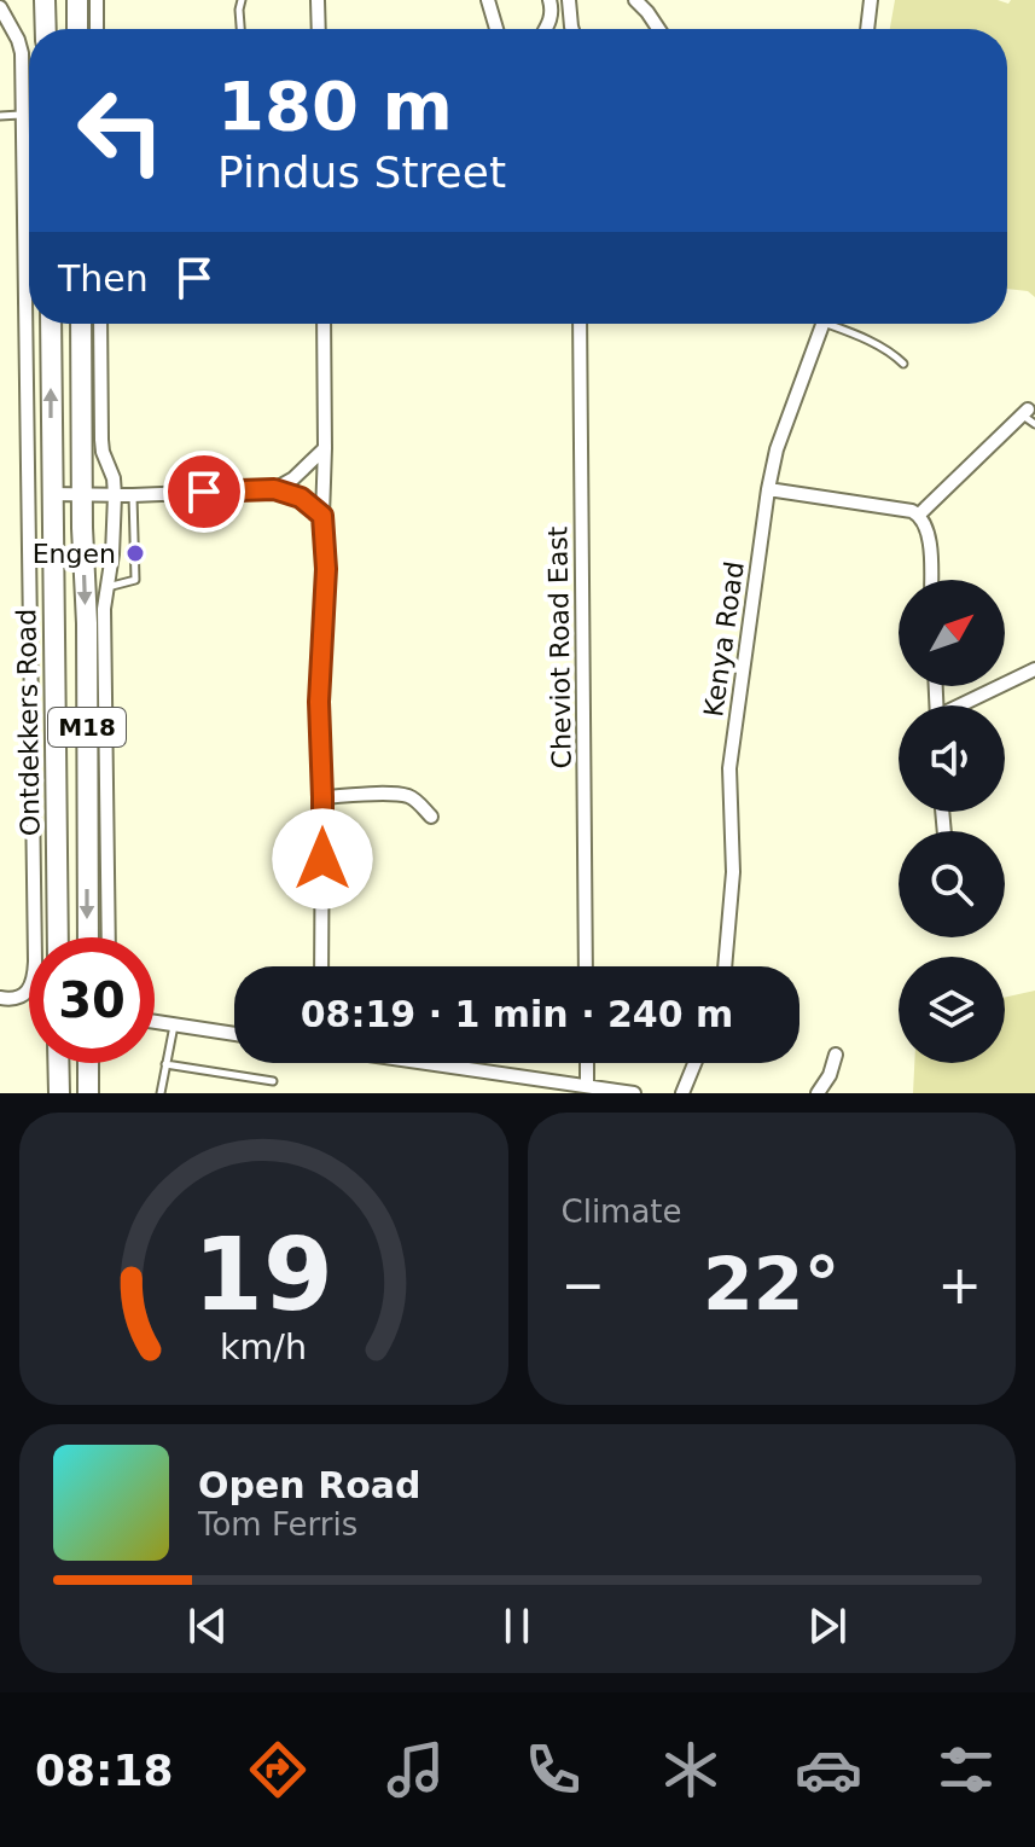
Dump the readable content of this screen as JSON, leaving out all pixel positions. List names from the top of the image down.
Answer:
{
  "streets": {
    "main road": ["Ontdekkers Road", "M18"],
    "street": ["Kenya Road", "Cheviot Road East"]
  },
  "places": ["Engen"],
  "north": "top right",
  "page": {
    "turn": ["180 m", "Pindus Street"],
    "then": "Then",
    "limit": "30",
    "trip": "08:19 · 1 min · 240 m",
    "tile": "Climate",
    "heat": ["−", "22°", "+"],
    "song": ["Open Road", "Tom Ferris"],
    "tabs": "08:18",
    "gauge": ["19", "km/h"]
  }
}
